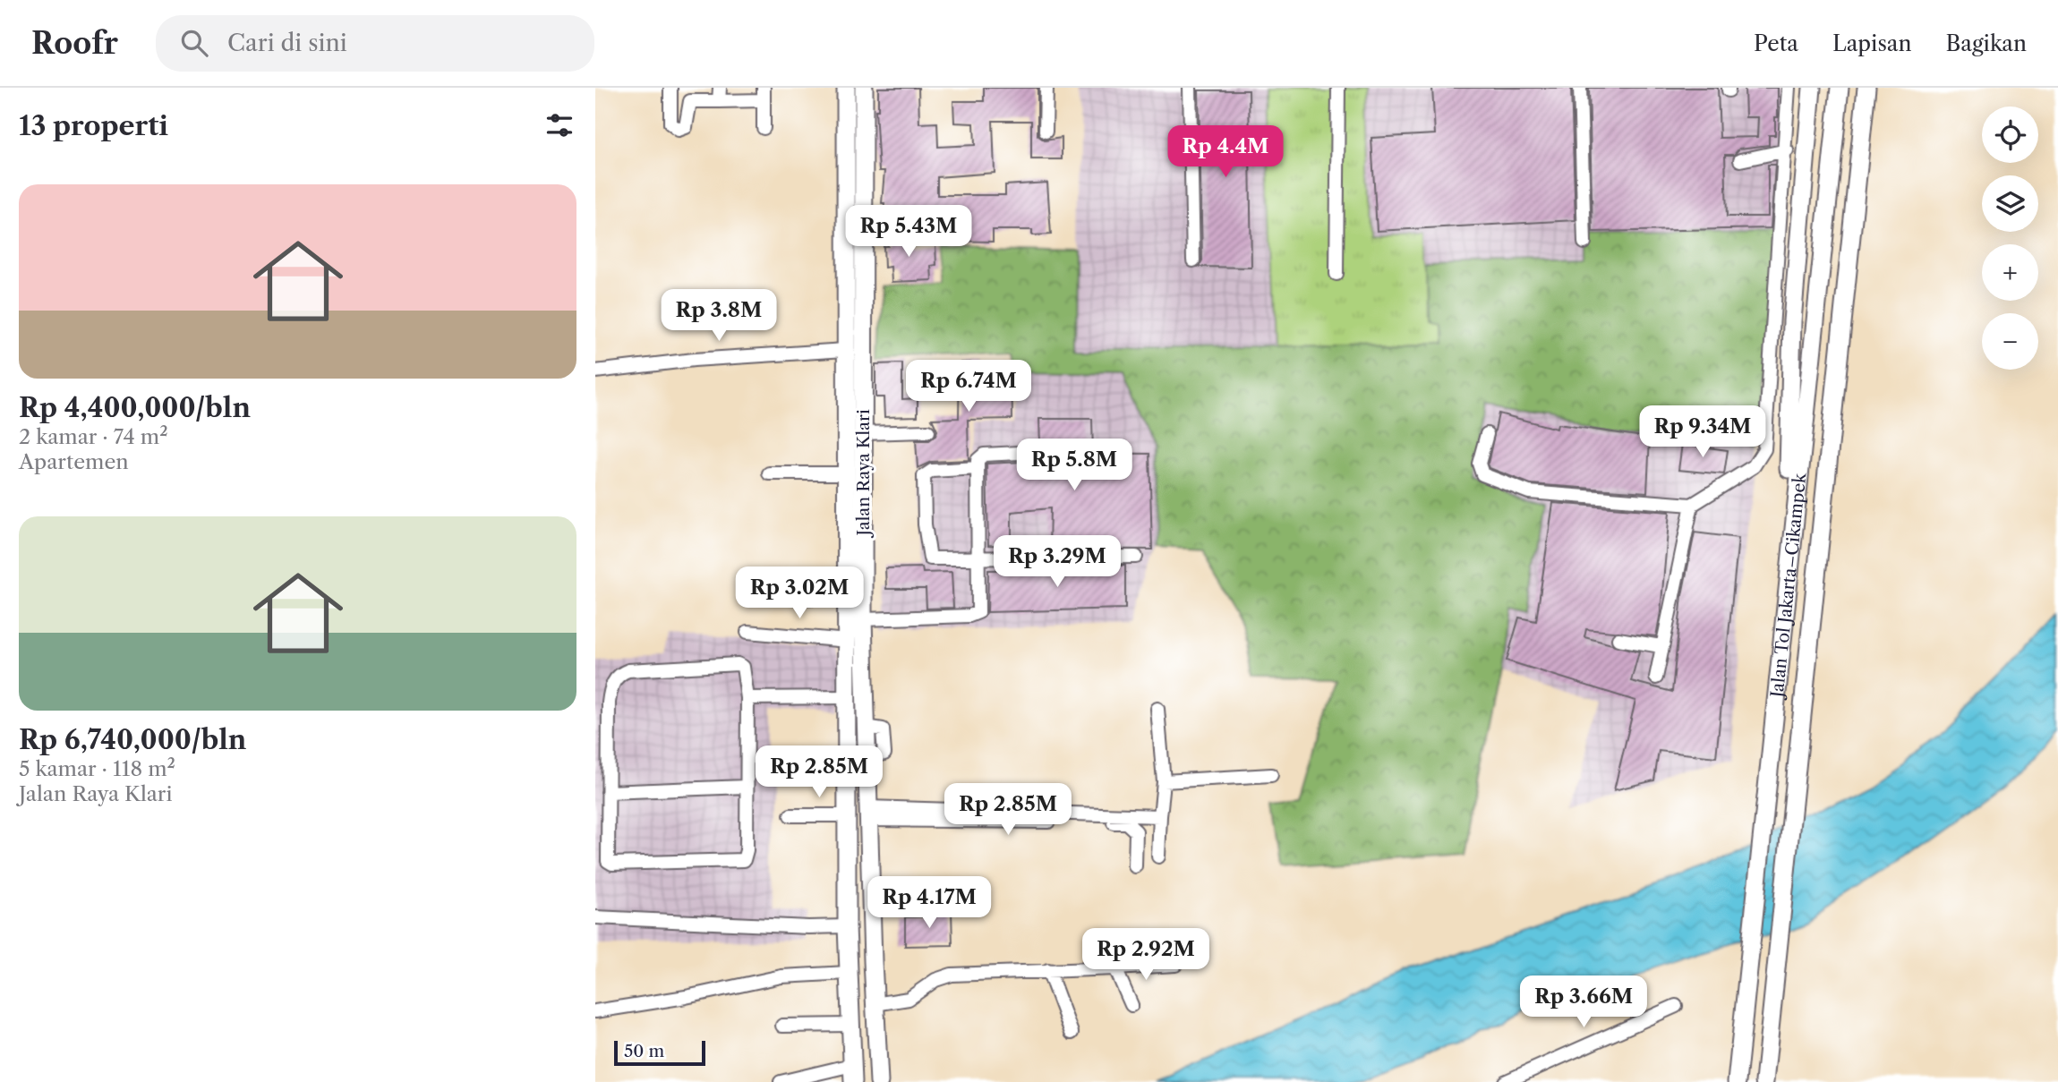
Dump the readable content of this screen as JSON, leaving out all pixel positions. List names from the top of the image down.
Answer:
{
  "streets": {
    "highway": ["Jalan Raya Klari", "Jalan Tol Jakarta–Cikampek"]
  },
  "scale_bar": "50 m",
  "page": {
    "header": "Roofr",
    "search": "Cari di sini",
    "nav": ["Peta", "Lapisan", "Bagikan"],
    "heading": "13 properti",
    "map_buttons": ["+", "−"],
    "price": [
      "Rp 4.4M",
      "Rp 5.43M",
      "Rp 3.8M",
      "Rp 6.74M",
      "Rp 9.34M",
      "Rp 5.8M",
      "Rp 3.29M",
      "Rp 3.02M",
      "Rp 2.85M",
      "Rp 2.85M",
      "Rp 4.17M",
      "Rp 2.92M",
      "Rp 3.66M"
    ],
    "list": [
      {
        "name": "Rp 4,400,000/bln",
        "note": "2 kamar · 74 m² · Apartemen"
      },
      {
        "name": "Rp 6,740,000/bln",
        "note": "5 kamar · 118 m² · Jalan Raya Klari"
      }
    ],
    "scale": "50 m"
  }
}
